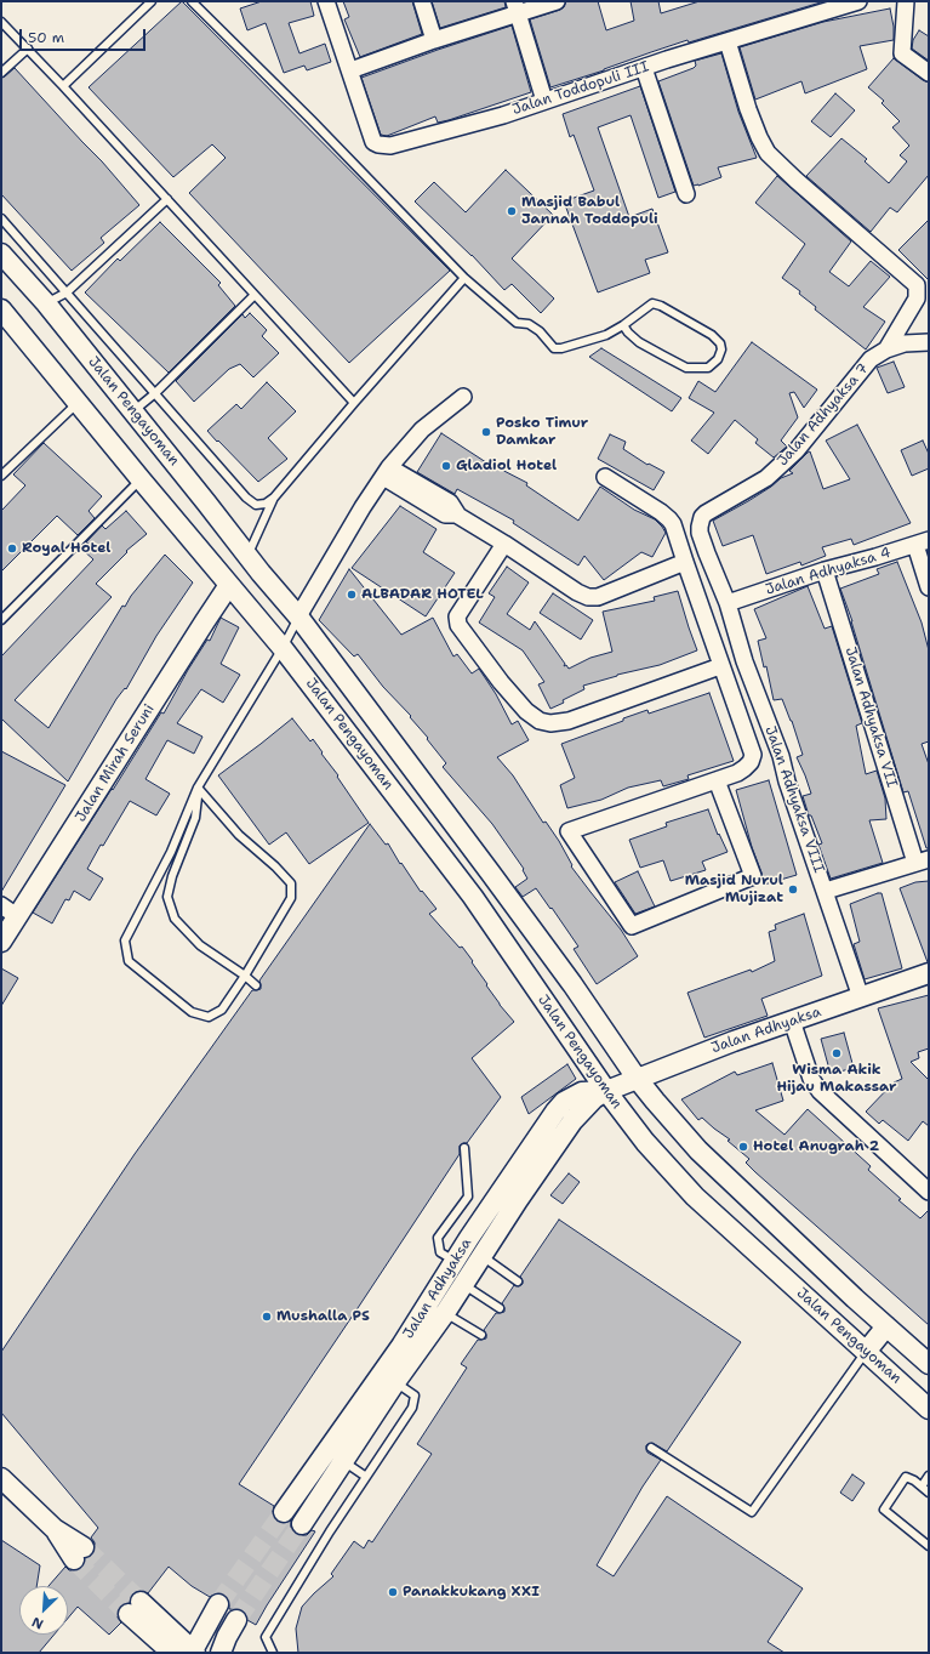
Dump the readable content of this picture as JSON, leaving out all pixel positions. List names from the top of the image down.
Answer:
{
  "streets": {
    "street": [
      "Jalan Toddopuli III",
      "Jalan Pengayoman",
      "Jalan Adhyaksa 7",
      "Jalan Adhyaksa 4",
      "Jalan Adhyaksa VII",
      "Jalan Mirah Seruni",
      "Jalan Adhyaksa VIII",
      "Jalan Adhyaksa"
    ]
  },
  "crossings": [
    ["Jalan Pengayoman", "Jalan Mirah Seruni"],
    ["Jalan Pengayoman", "Jalan Adhyaksa"],
    ["Jalan Adhyaksa 7", "Jalan Adhyaksa 4"],
    ["Jalan Adhyaksa 7", "Jalan Adhyaksa VIII"],
    ["Jalan Adhyaksa 4", "Jalan Adhyaksa VII"],
    ["Jalan Adhyaksa 4", "Jalan Adhyaksa VIII"],
    ["Jalan Adhyaksa VIII", "Jalan Adhyaksa"]
  ],
  "places": [
    "Masjid Babul Jannah Toddopuli",
    "Posko Timur Damkar",
    "Gladiol Hotel",
    "Royal Hotel",
    "ALBADAR HOTEL",
    "Masjid Nurul Mujizat",
    "Wisma Akik Hijau Makassar",
    "Hotel Anugrah 2",
    "Mushalla PS",
    "Panakkukang XXI"
  ],
  "scale_bar": "50 m",
  "north": "bottom left"
}
